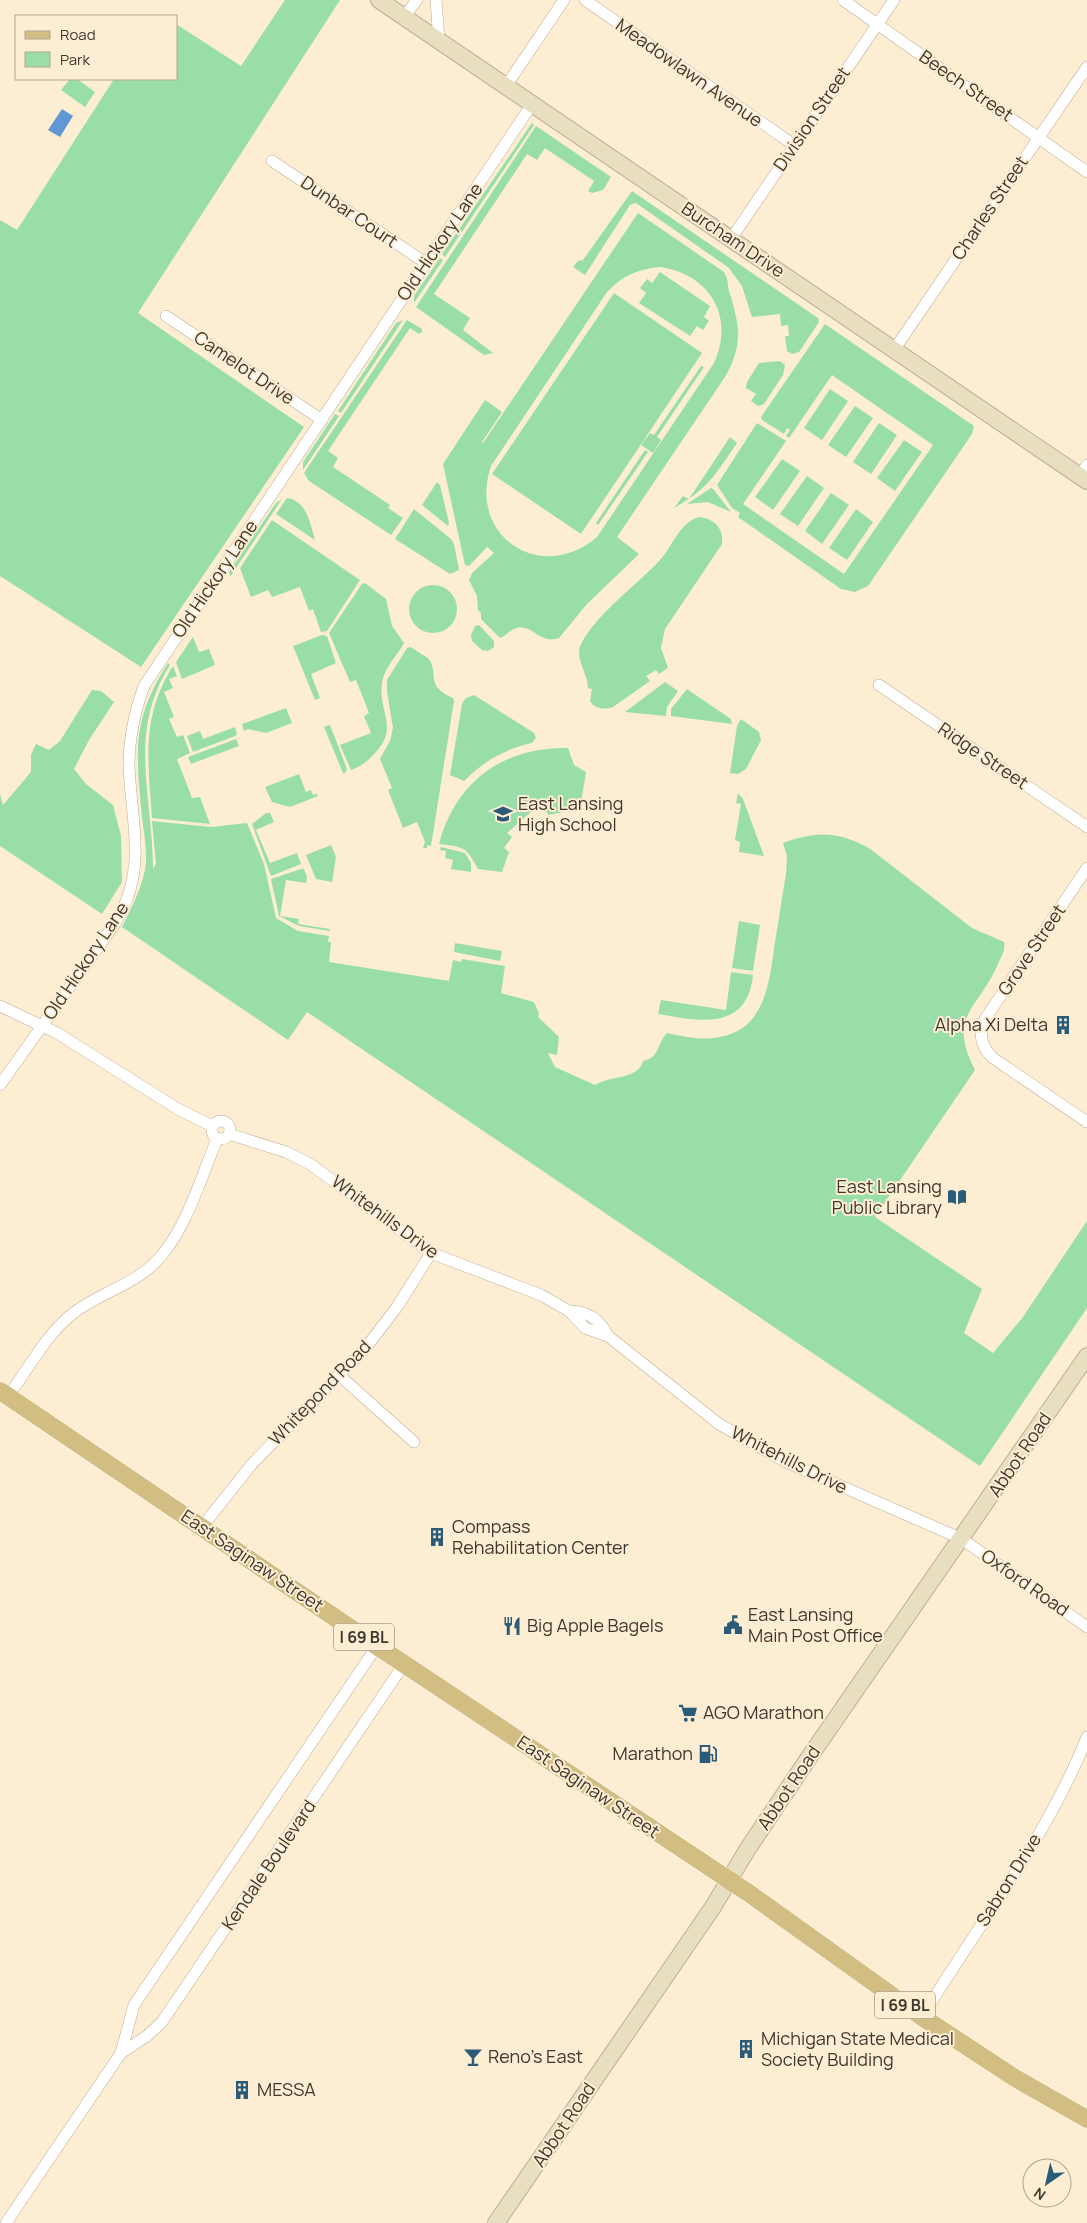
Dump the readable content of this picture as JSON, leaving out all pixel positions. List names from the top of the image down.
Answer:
{
  "streets": {
    "main road": [
      "Burcham Drive",
      "Abbot Road",
      "East Saginaw Street",
      "I 69 BL"
    ],
    "street": [
      "Meadowlawn Avenue",
      "Beech Street",
      "Division Street",
      "Charles Street",
      "Dunbar Court",
      "Old Hickory Lane",
      "Camelot Drive",
      "Ridge Street",
      "Grove Street",
      "Whitehills Drive",
      "Whitepond Road",
      "Oxford Road",
      "Kendale Boulevard",
      "Sabron Drive"
    ]
  },
  "crossings": [
    ["Meadowlawn Avenue", "Division Street"],
    ["Beech Street", "Division Street"],
    ["Beech Street", "Charles Street"],
    ["Division Street", "Burcham Drive"],
    ["Charles Street", "Burcham Drive"],
    ["Dunbar Court", "Old Hickory Lane"],
    ["Burcham Drive", "Old Hickory Lane"],
    ["Old Hickory Lane", "Camelot Drive"],
    ["Old Hickory Lane", "Whitehills Drive"],
    ["Whitehills Drive", "Whitepond Road"],
    ["Whitehills Drive", "Abbot Road"],
    ["Whitehills Drive", "Oxford Road"],
    ["Whitepond Road", "East Saginaw Street"],
    ["Abbot Road", "East Saginaw Street"],
    ["Abbot Road", "Oxford Road"],
    ["Abbot Road", "I 69 BL"],
    ["East Saginaw Street", "I 69 BL"],
    ["East Saginaw Street", "Kendale Boulevard"],
    ["I 69 BL", "Sabron Drive"]
  ],
  "places": {
    "school or university": ["East Lansing High School"],
    "building": [
      "Alpha Xi Delta",
      "Compass Rehabilitation Center",
      "Michigan State Medical Society Building",
      "MESSA"
    ],
    "library": ["East Lansing Public Library"],
    "public building": ["East Lansing Main Post Office"],
    "restaurant": ["Big Apple Bagels"],
    "supermarket": ["AGO Marathon"],
    "fuel station": ["Marathon"],
    "bar": ["Reno's East"]
  },
  "legend": ["Road", "Park"],
  "north": "bottom left"
}
